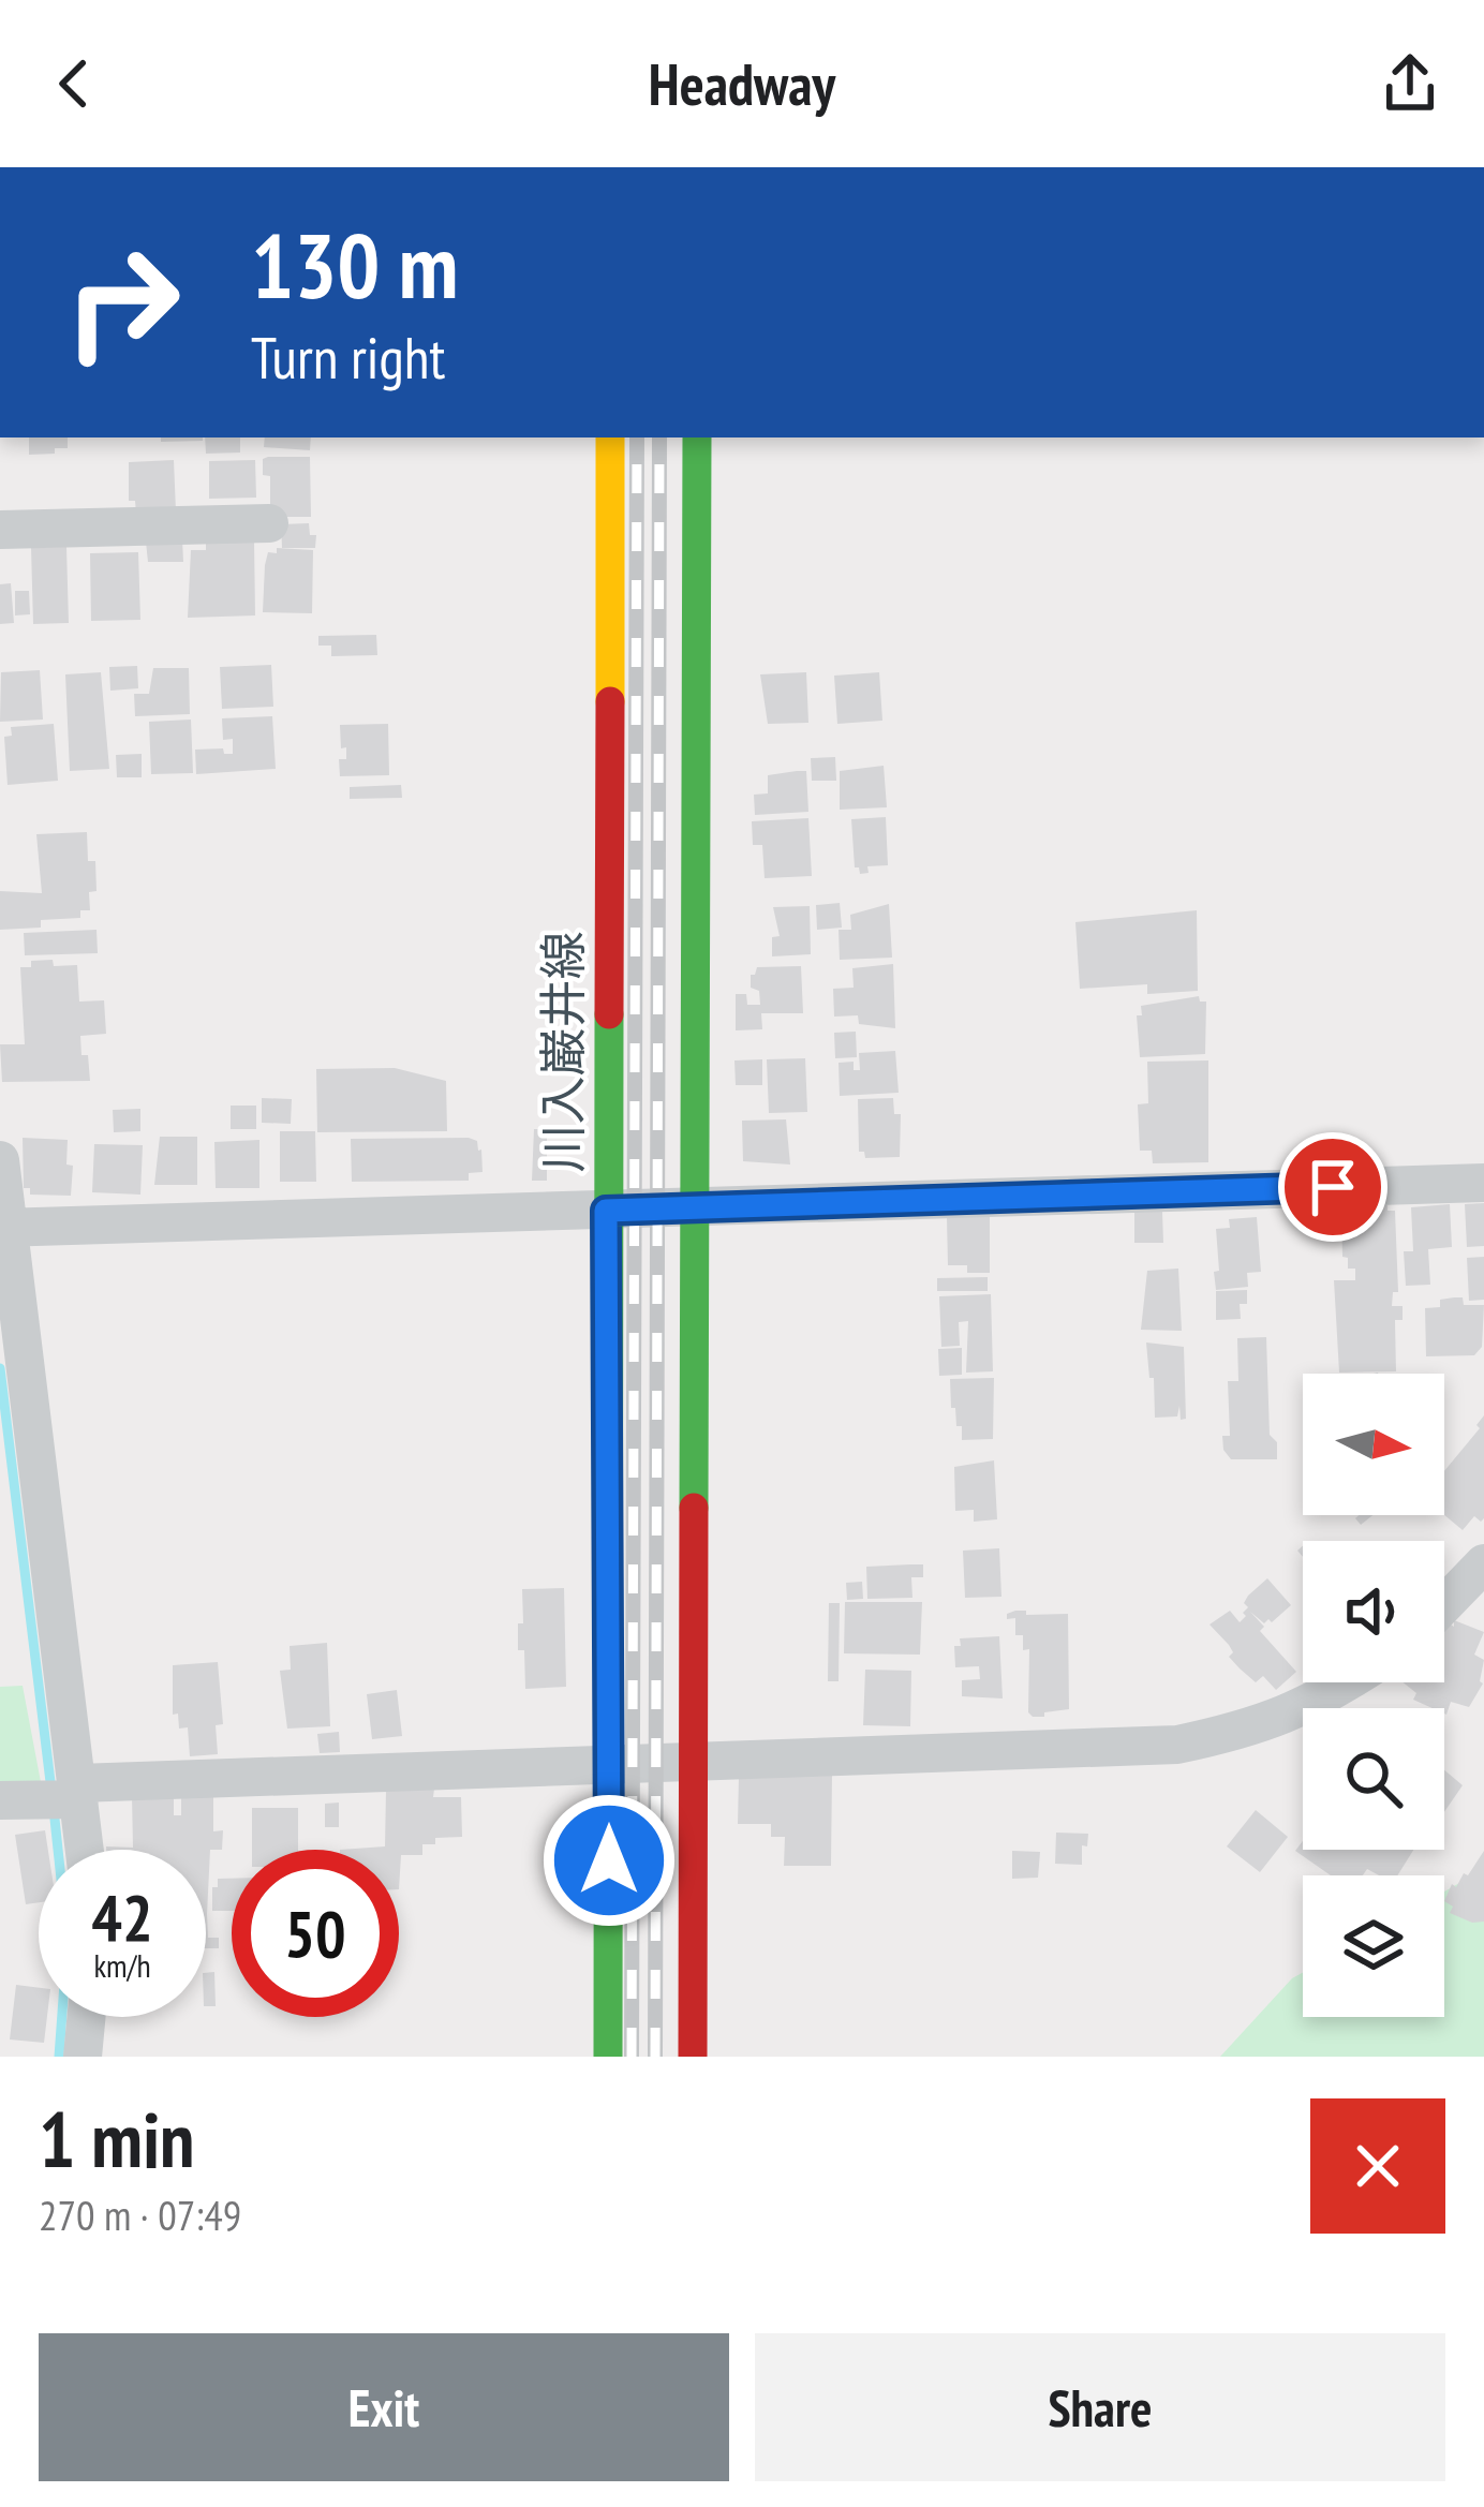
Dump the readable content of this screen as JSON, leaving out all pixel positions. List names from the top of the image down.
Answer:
{
  "streets": {
    "main road": ["川入巌井線"]
  },
  "north": "right",
  "page": {
    "header": "Headway",
    "turn": ["130 m", "Turn right"],
    "speed": "42 km/h",
    "limit": "50",
    "heading": ["1 min", "270 m · 07:49"],
    "buttons": ["Exit", "Share"]
  }
}
